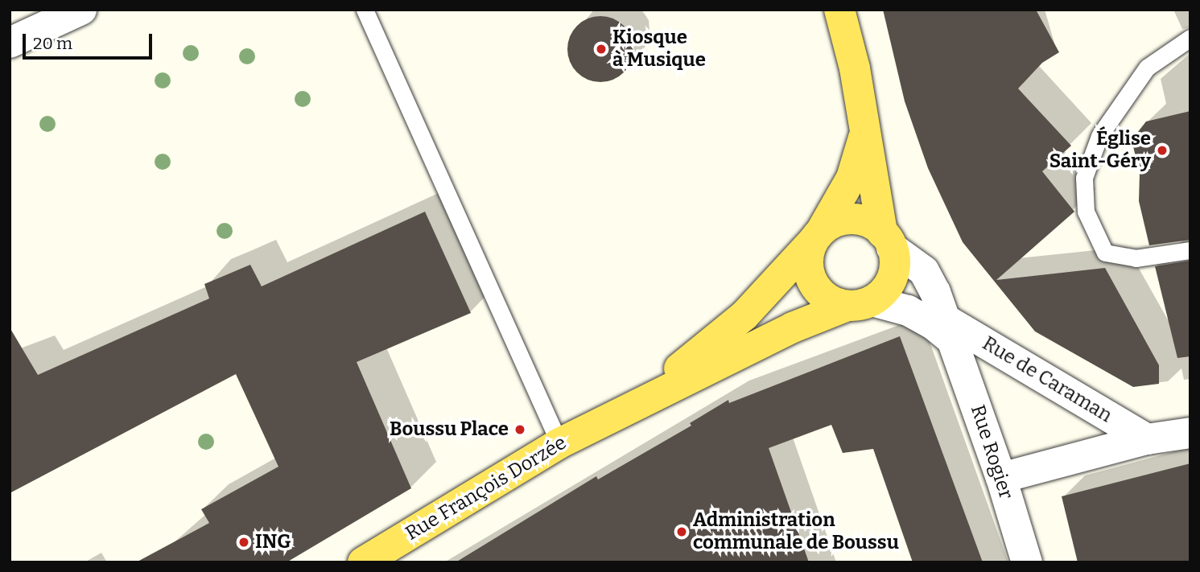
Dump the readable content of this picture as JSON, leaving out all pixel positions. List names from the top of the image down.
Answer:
{
  "streets": {
    "main road": ["Rue François Dorzée"],
    "street": ["Rue de Caraman", "Rue Rogier"]
  },
  "crossings": [
    ["Rue de Caraman", "Rue Rogier"],
    ["Rue Rogier", "Rue François Dorzée"]
  ],
  "places": [
    "Kiosque à Musique",
    "Église Saint-Géry",
    "Boussu Place",
    "Administration communale de Boussu",
    "ING"
  ],
  "scale_bar": "20 m"
}
